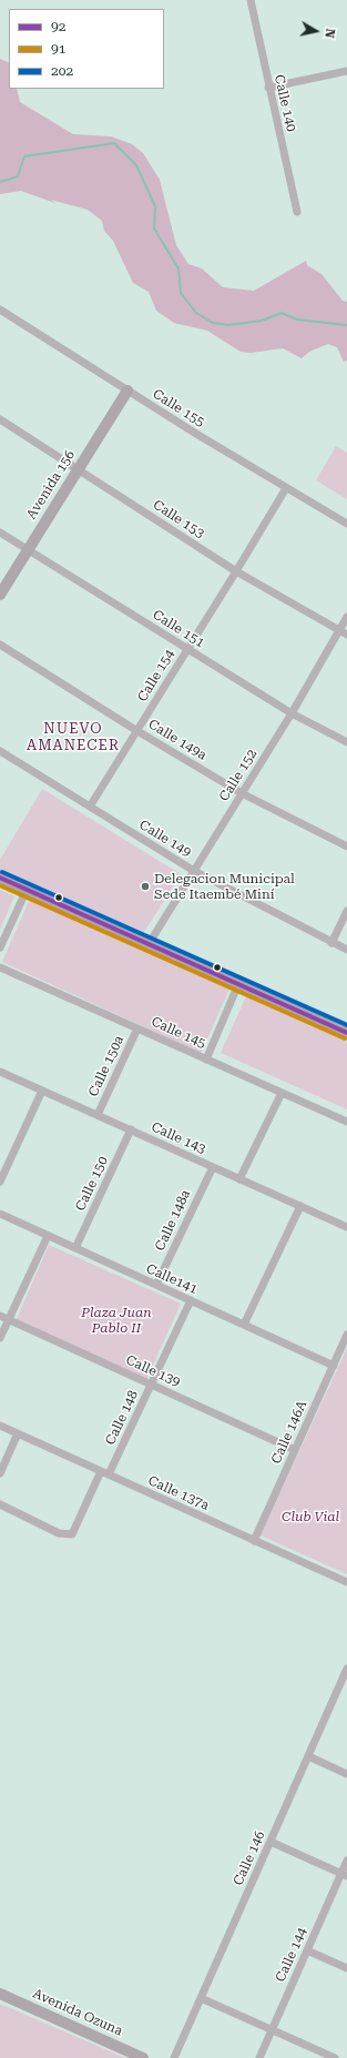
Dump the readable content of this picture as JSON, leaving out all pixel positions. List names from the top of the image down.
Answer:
{
  "streets": {
    "main road": ["Avenida 156", "Avenida Ozuna"],
    "street": [
      "Calle 140",
      "Calle 155",
      "Calle 153",
      "Calle 151",
      "Calle 154",
      "Calle 149a",
      "Calle 152",
      "Calle 149",
      "Calle 145",
      "Calle 150a",
      "Calle 143",
      "Calle 150",
      "Calle 148a",
      "Calle141",
      "Calle 139",
      "Calle 148",
      "Calle 146A",
      "Calle 137a",
      "Calle 146",
      "Calle 144"
    ]
  },
  "crossings": [
    ["Calle 155", "Avenida 156"],
    ["Calle 155", "Calle 154"],
    ["Avenida 156", "Calle 153"],
    ["Avenida 156", "Calle 151"],
    ["Calle 153", "Calle 154"],
    ["Calle 153", "Calle 152"],
    ["Calle 151", "Calle 154"],
    ["Calle 151", "Calle 152"],
    ["Calle 154", "Calle 149a"],
    ["Calle 154", "Calle 149"],
    ["Calle 149a", "Calle 152"],
    ["Calle 152", "Calle 149"],
    ["Calle 145", "Calle 150a"],
    ["Calle 150a", "Calle 143"],
    ["Calle 143", "Calle 150"],
    ["Calle 143", "Calle 148a"],
    ["Calle 150", "Calle141"],
    ["Calle 148a", "Calle141"],
    ["Calle141", "Calle 148"],
    ["Calle141", "Calle 146A"],
    ["Calle 139", "Calle 148"],
    ["Calle 139", "Calle 146A"],
    ["Calle 148", "Calle 137a"],
    ["Calle 146A", "Calle 137a"]
  ],
  "districts": ["NUEVO AMANECER"],
  "parks": ["Plaza Juan Pablo II", "Club Vial"],
  "places": ["Delegacion Municipal Sede Itaembé Miní"],
  "lines": ["transit line 202", "transit line 92", "transit line 91"],
  "legend": ["92", "91", "202"],
  "north": "right"
}
